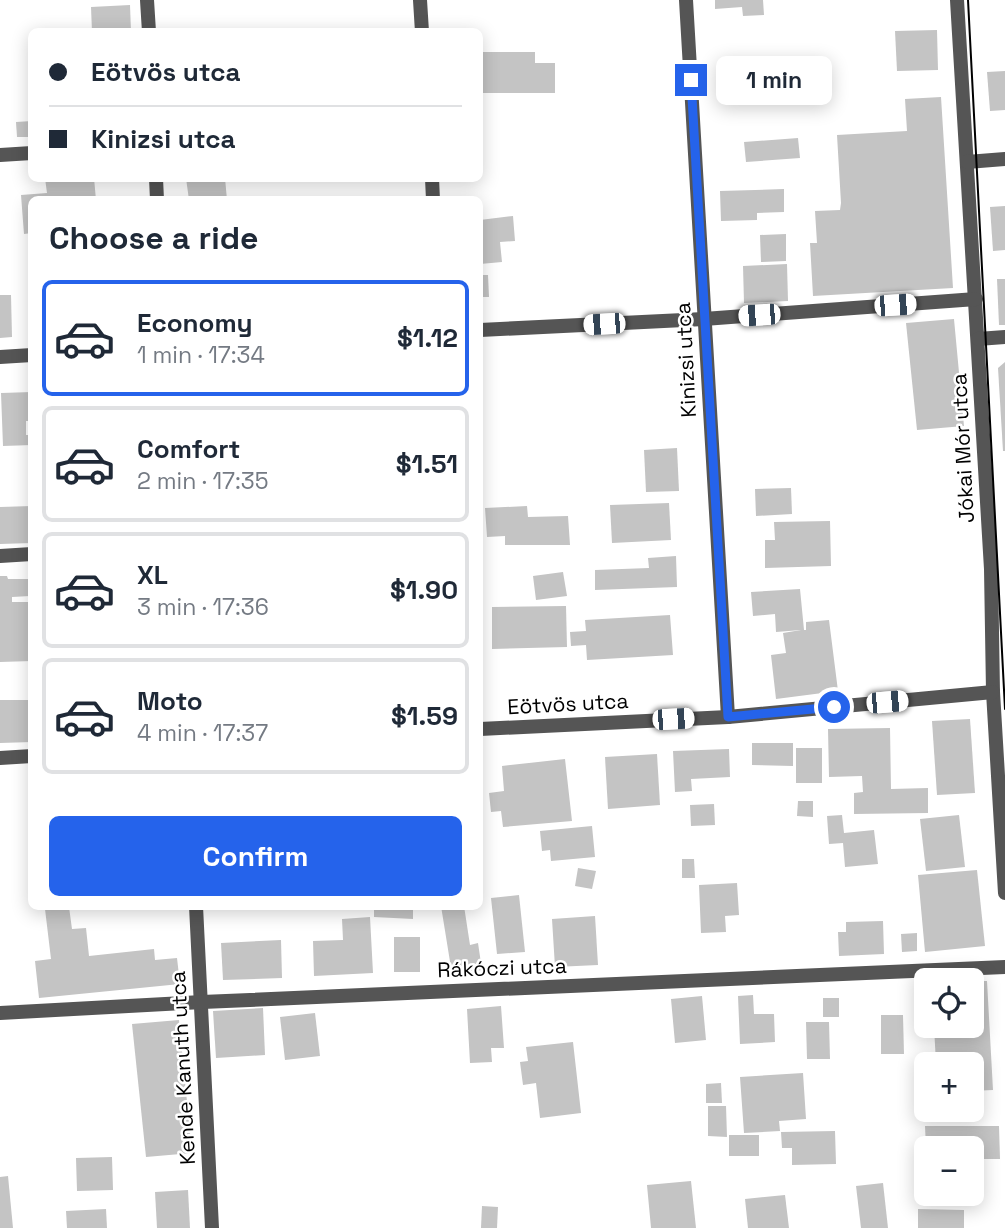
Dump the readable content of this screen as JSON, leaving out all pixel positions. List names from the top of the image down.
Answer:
{
  "streets": {
    "street": [
      "Kinizsi utca",
      "Jókai Mór utca",
      "Eötvös utca",
      "Rákóczi utca",
      "Kende Kanuth utca"
    ]
  },
  "crossings": [
    ["Kinizsi utca", "Eötvös utca"],
    ["Jókai Mór utca", "Eötvös utca"],
    ["Rákóczi utca", "Kende Kanuth utca"]
  ],
  "page": {
    "banner": ["Eötvös utca", "Kinizsi utca"],
    "bubble": "1 min",
    "heading": "Choose a ride",
    "list": [
      {
        "name": "Economy",
        "note": "1 min · 17:34",
        "value": "$1.12"
      },
      {
        "name": "Comfort",
        "note": "2 min · 17:35",
        "value": "$1.51"
      },
      {
        "name": "XL",
        "note": "3 min · 17:36",
        "value": "$1.90"
      },
      {
        "name": "Moto",
        "note": "4 min · 17:37",
        "value": "$1.59"
      }
    ],
    "buttons": "Confirm",
    "map_buttons": ["+", "−"]
  }
}
